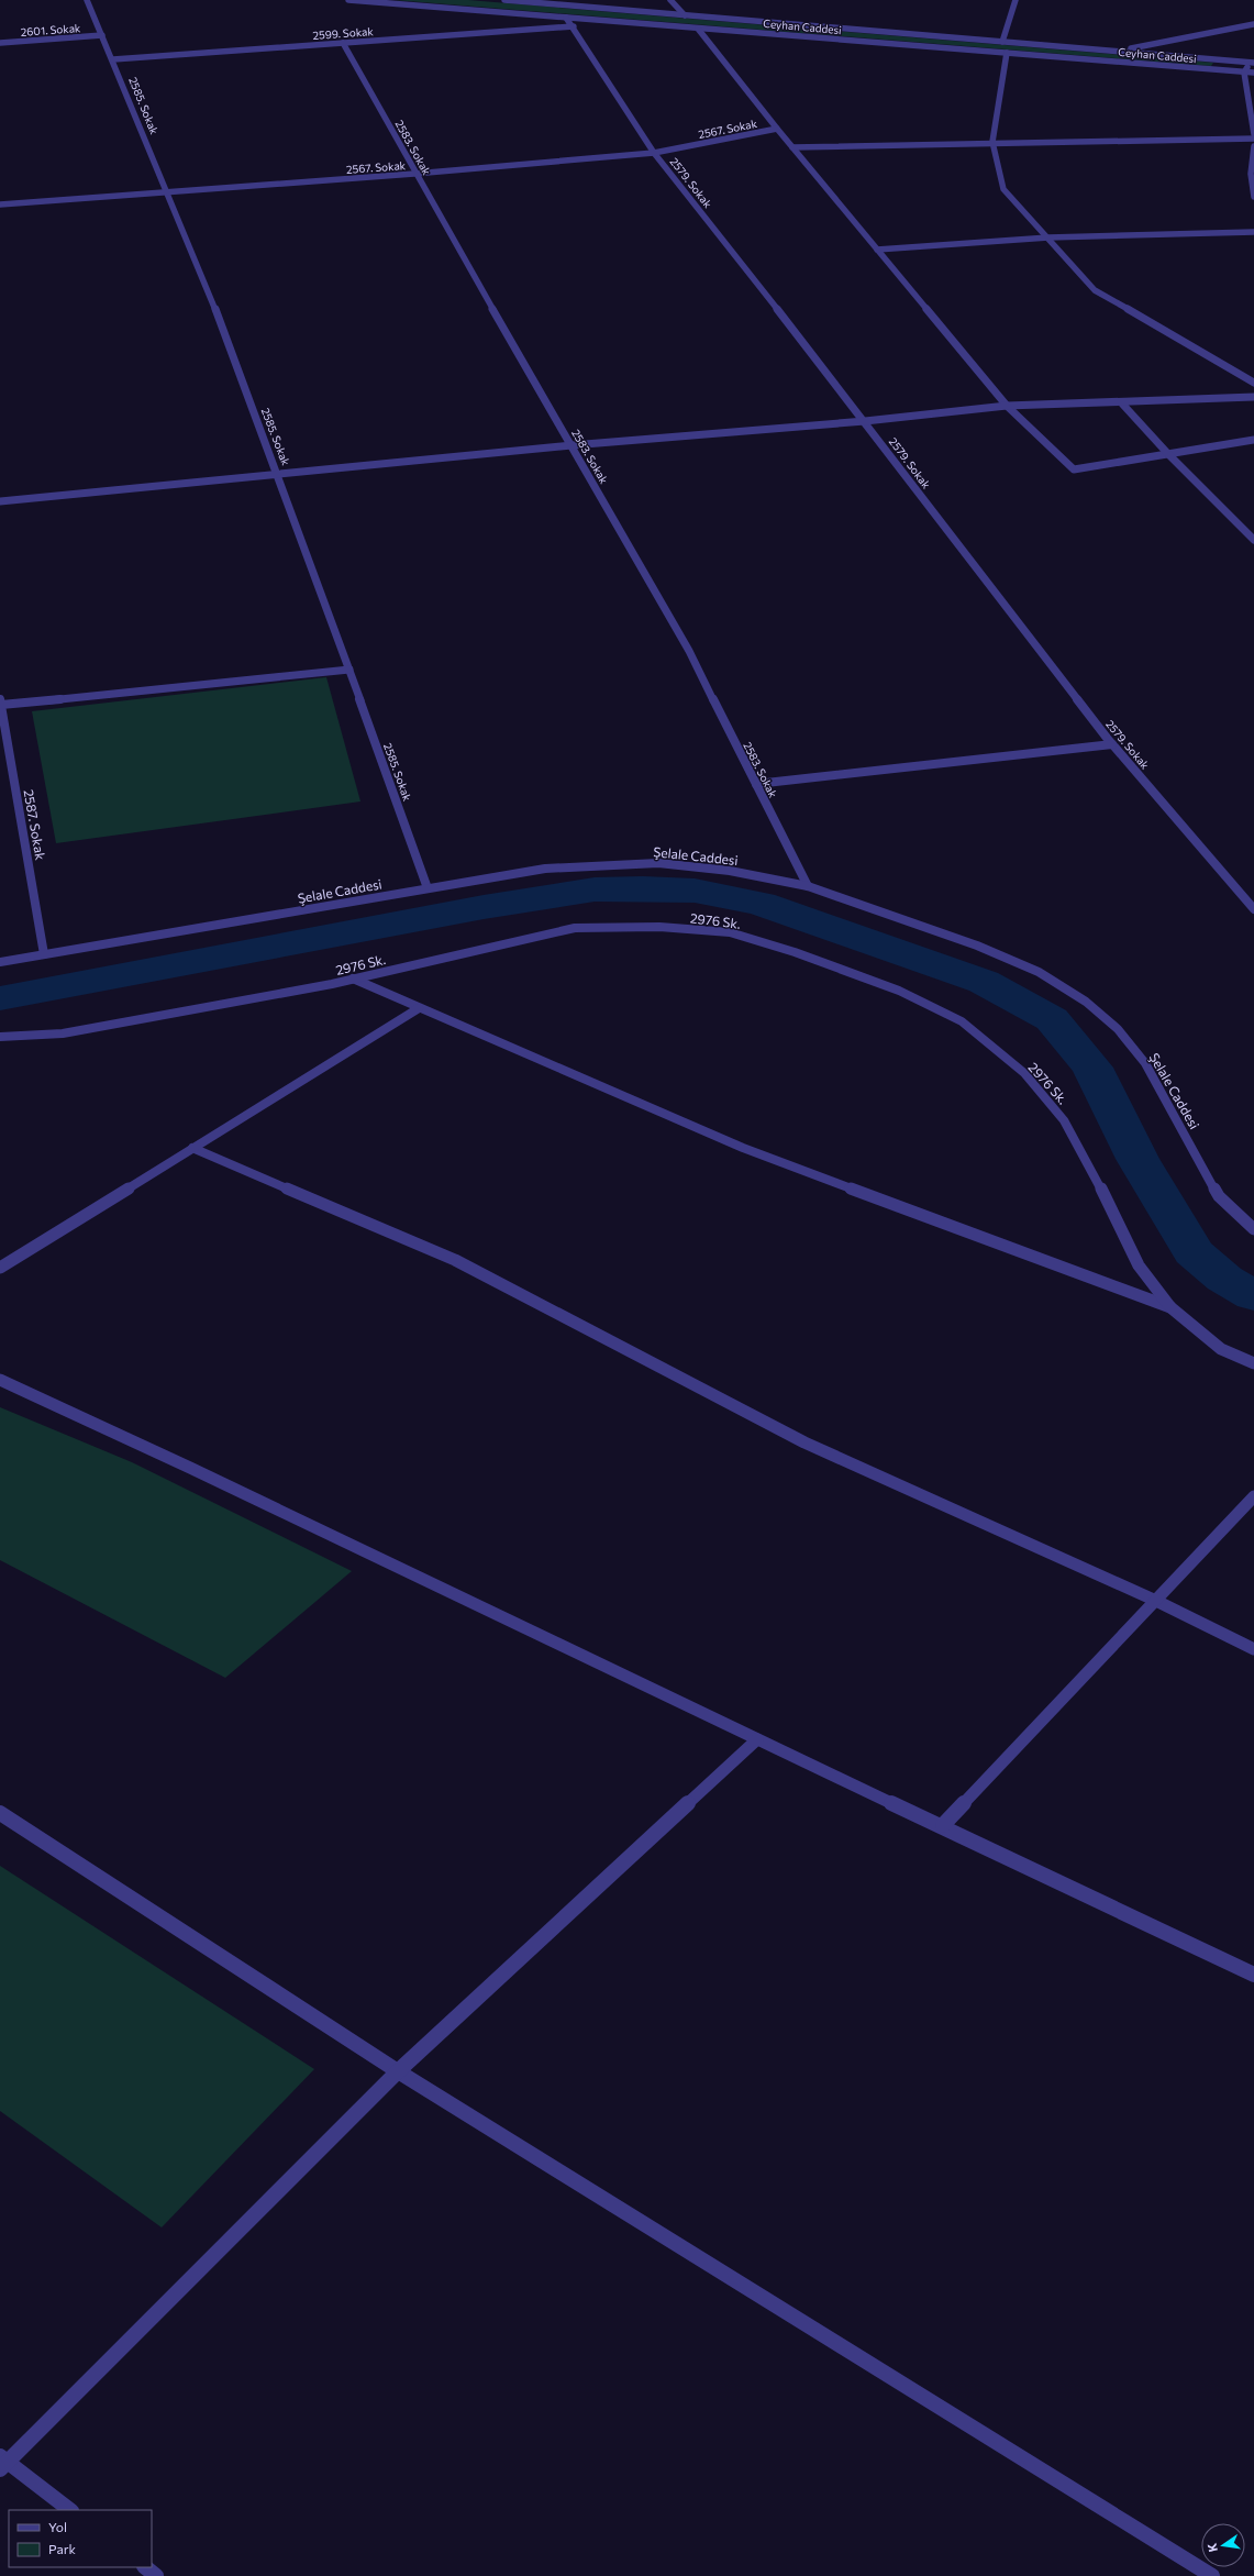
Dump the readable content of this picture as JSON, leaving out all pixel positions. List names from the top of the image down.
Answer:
{
  "streets": {
    "street": [
      "Ceyhan Caddesi",
      "2601. Sokak",
      "2599. Sokak",
      "2585. Sokak",
      "2567. Sokak",
      "2583. Sokak",
      "2579. Sokak",
      "2587. Sokak",
      "Şelale Caddesi",
      "2976 Sk."
    ]
  },
  "crossings": [
    ["Ceyhan Caddesi", "2579. Sokak"],
    ["2601. Sokak", "2585. Sokak"],
    ["2599. Sokak", "2585. Sokak"],
    ["2599. Sokak", "2583. Sokak"],
    ["2599. Sokak", "2579. Sokak"],
    ["2585. Sokak", "2567. Sokak"],
    ["2585. Sokak", "Şelale Caddesi"],
    ["2567. Sokak", "2583. Sokak"],
    ["2567. Sokak", "2579. Sokak"],
    ["2583. Sokak", "Şelale Caddesi"],
    ["2587. Sokak", "Şelale Caddesi"]
  ],
  "legend": ["Yol", "Park"],
  "north": "left"
}
